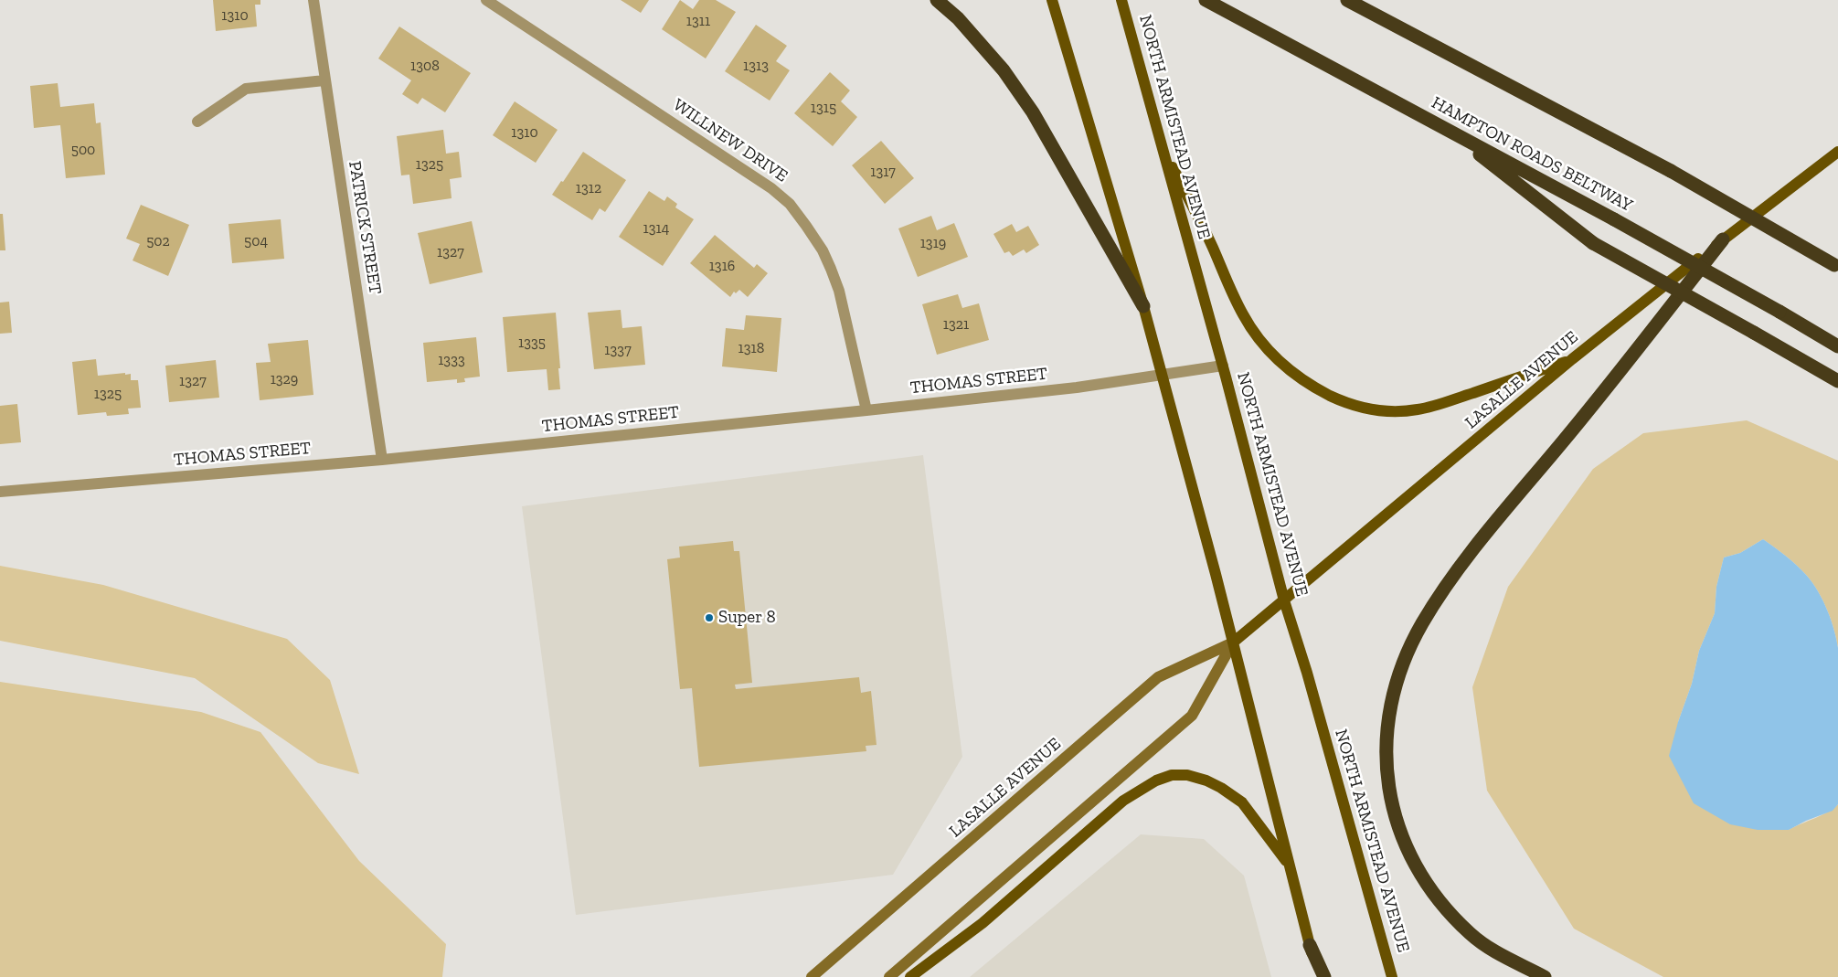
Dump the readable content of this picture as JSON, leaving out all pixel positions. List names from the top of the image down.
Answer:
{
  "streets": {
    "highway": ["HAMPTON ROADS BELTWAY"],
    "main road": ["NORTH ARMISTEAD AVENUE", "LASALLE AVENUE"],
    "street": ["WILLNEW DRIVE", "PATRICK STREET", "THOMAS STREET"]
  },
  "crossings": [
    ["NORTH ARMISTEAD AVENUE", "LASALLE AVENUE"],
    ["NORTH ARMISTEAD AVENUE", "THOMAS STREET"],
    ["WILLNEW DRIVE", "THOMAS STREET"],
    ["PATRICK STREET", "THOMAS STREET"]
  ],
  "places": ["Super 8"],
  "house_numbers": [
    "1310",
    "1311",
    "1308",
    "1313",
    "1315",
    "1310",
    "500",
    "1325",
    "1317",
    "1312",
    "1314",
    "502",
    "504",
    "1319",
    "1327",
    "1316",
    "1321",
    "1335",
    "1318",
    "1337",
    "1333",
    "1329",
    "1327",
    "1325"
  ]
}
